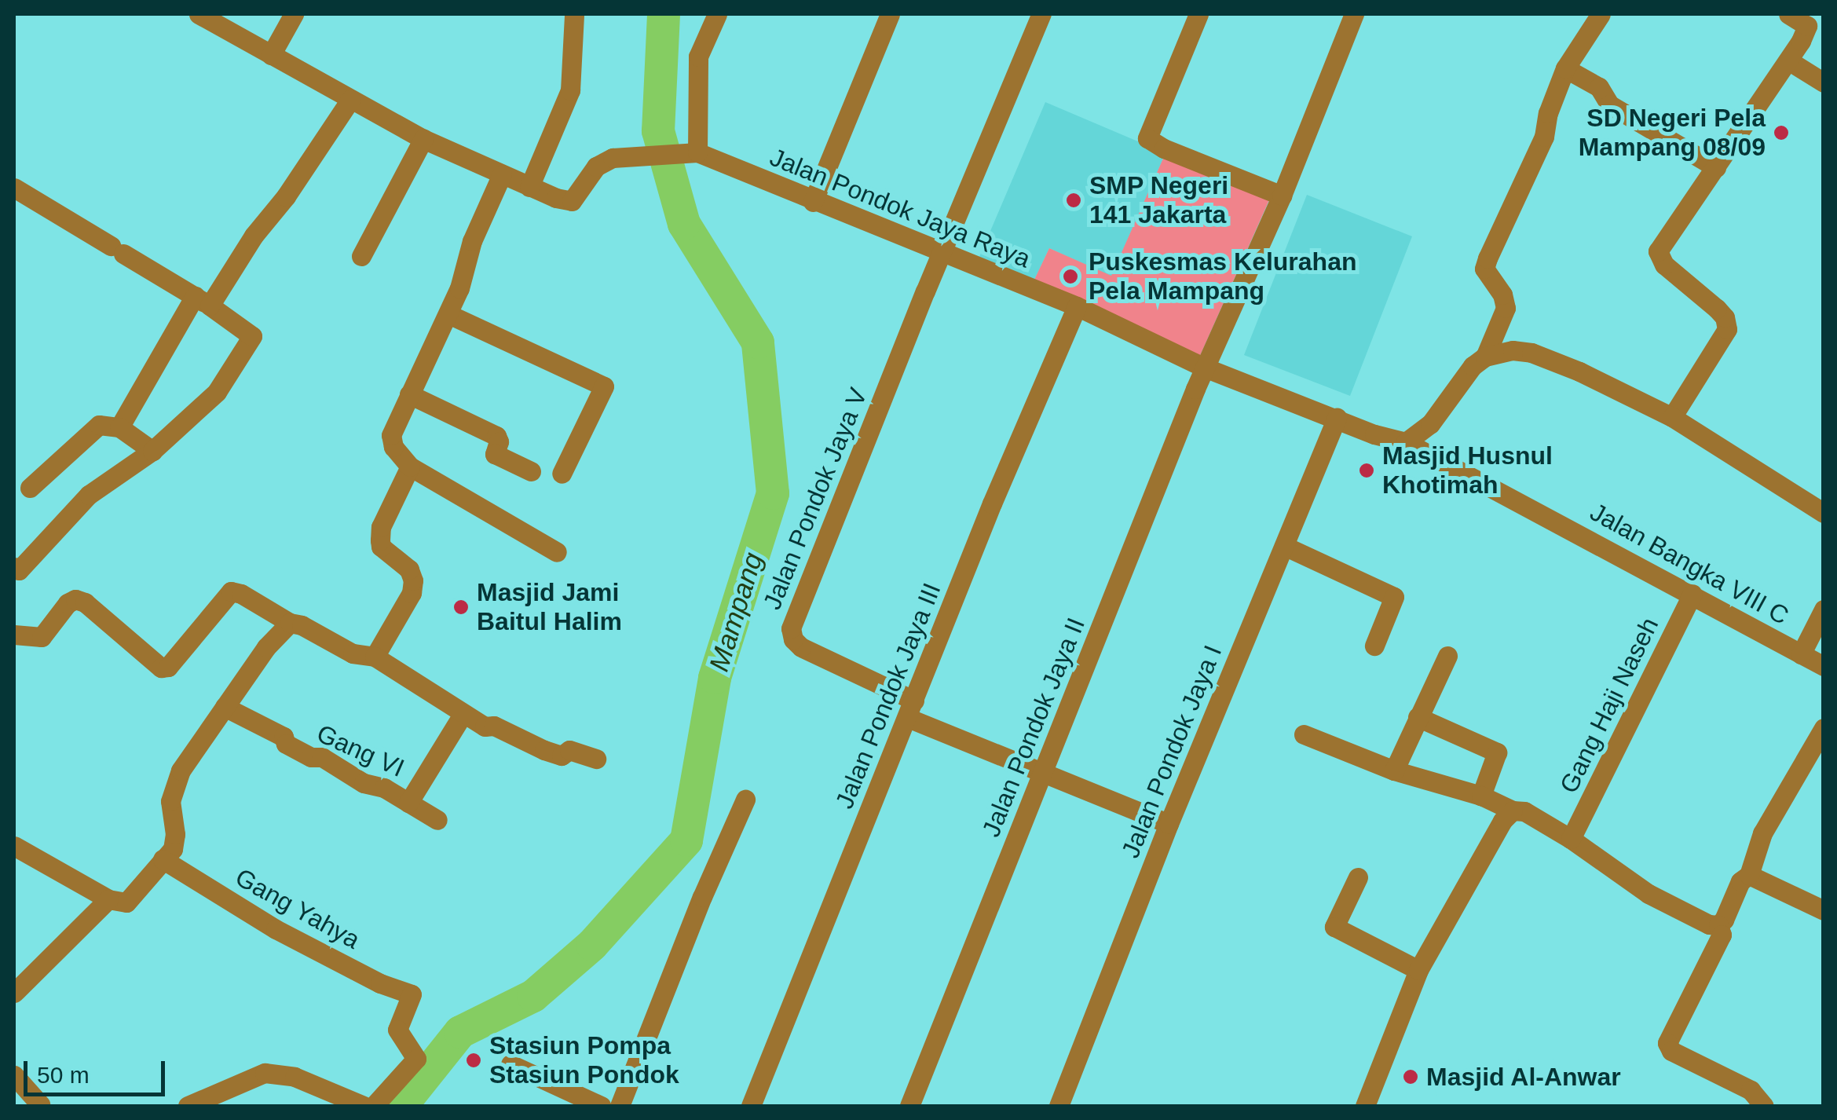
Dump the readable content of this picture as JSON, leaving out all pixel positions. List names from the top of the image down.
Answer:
{
  "streets": {
    "street": [
      "Jalan Pondok Jaya Raya",
      "Jalan Pondok Jaya V",
      "Jalan Bangka VIII C",
      "Jalan Pondok Jaya III",
      "Gang Haji Naseh",
      "Jalan Pondok Jaya II",
      "Gang VI",
      "Jalan Pondok Jaya I",
      "Gang Yahya"
    ]
  },
  "crossings": [
    ["Jalan Pondok Jaya Raya", "Jalan Pondok Jaya V"],
    ["Jalan Pondok Jaya Raya", "Jalan Bangka VIII C"],
    ["Jalan Pondok Jaya Raya", "Jalan Pondok Jaya III"],
    ["Jalan Pondok Jaya Raya", "Jalan Pondok Jaya II"],
    ["Jalan Pondok Jaya Raya", "Jalan Pondok Jaya I"],
    ["Jalan Pondok Jaya V", "Jalan Pondok Jaya III"],
    ["Jalan Bangka VIII C", "Gang Haji Naseh"]
  ],
  "water": ["Mampang"],
  "places": [
    "SD Negeri Pela Mampang 08/09",
    "SMP Negeri 141 Jakarta",
    "Puskesmas Kelurahan Pela Mampang",
    "Masjid Husnul Khotimah",
    "Masjid Jami Baitul Halim",
    "Stasiun Pompa Stasiun Pondok",
    "Masjid Al-Anwar"
  ],
  "scale_bar": "50 m"
}
